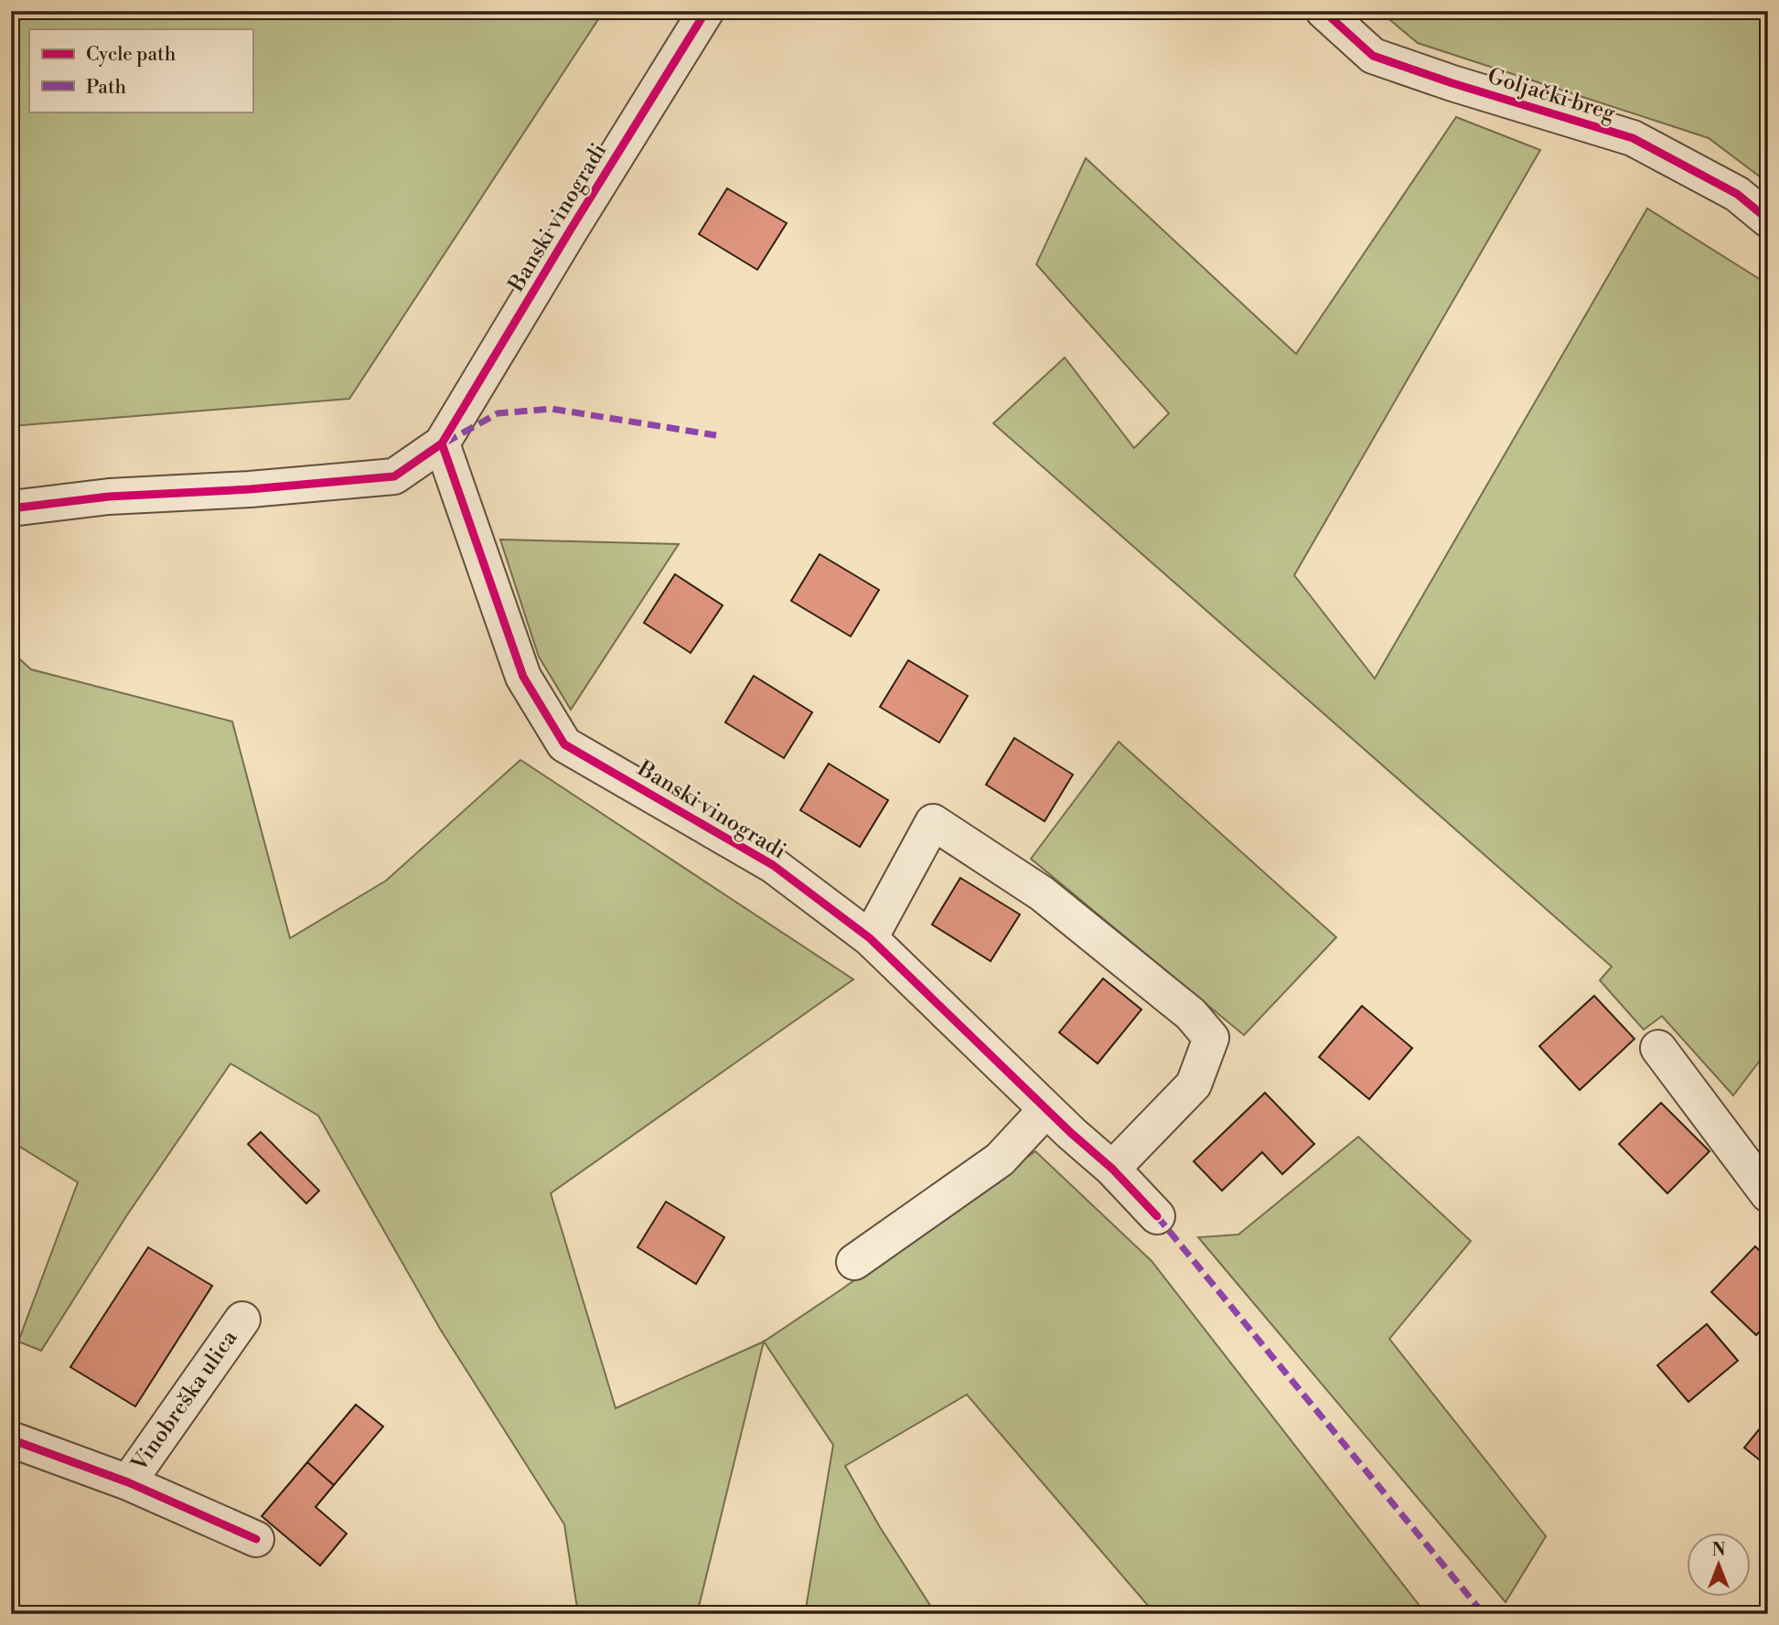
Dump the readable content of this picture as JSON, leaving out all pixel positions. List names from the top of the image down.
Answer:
{
  "streets": {
    "street": ["Goljački breg", "Banski vinogradi", "Vinobreška ulica"]
  },
  "legend": ["Cycle path", "Path"],
  "north": "top"
}
